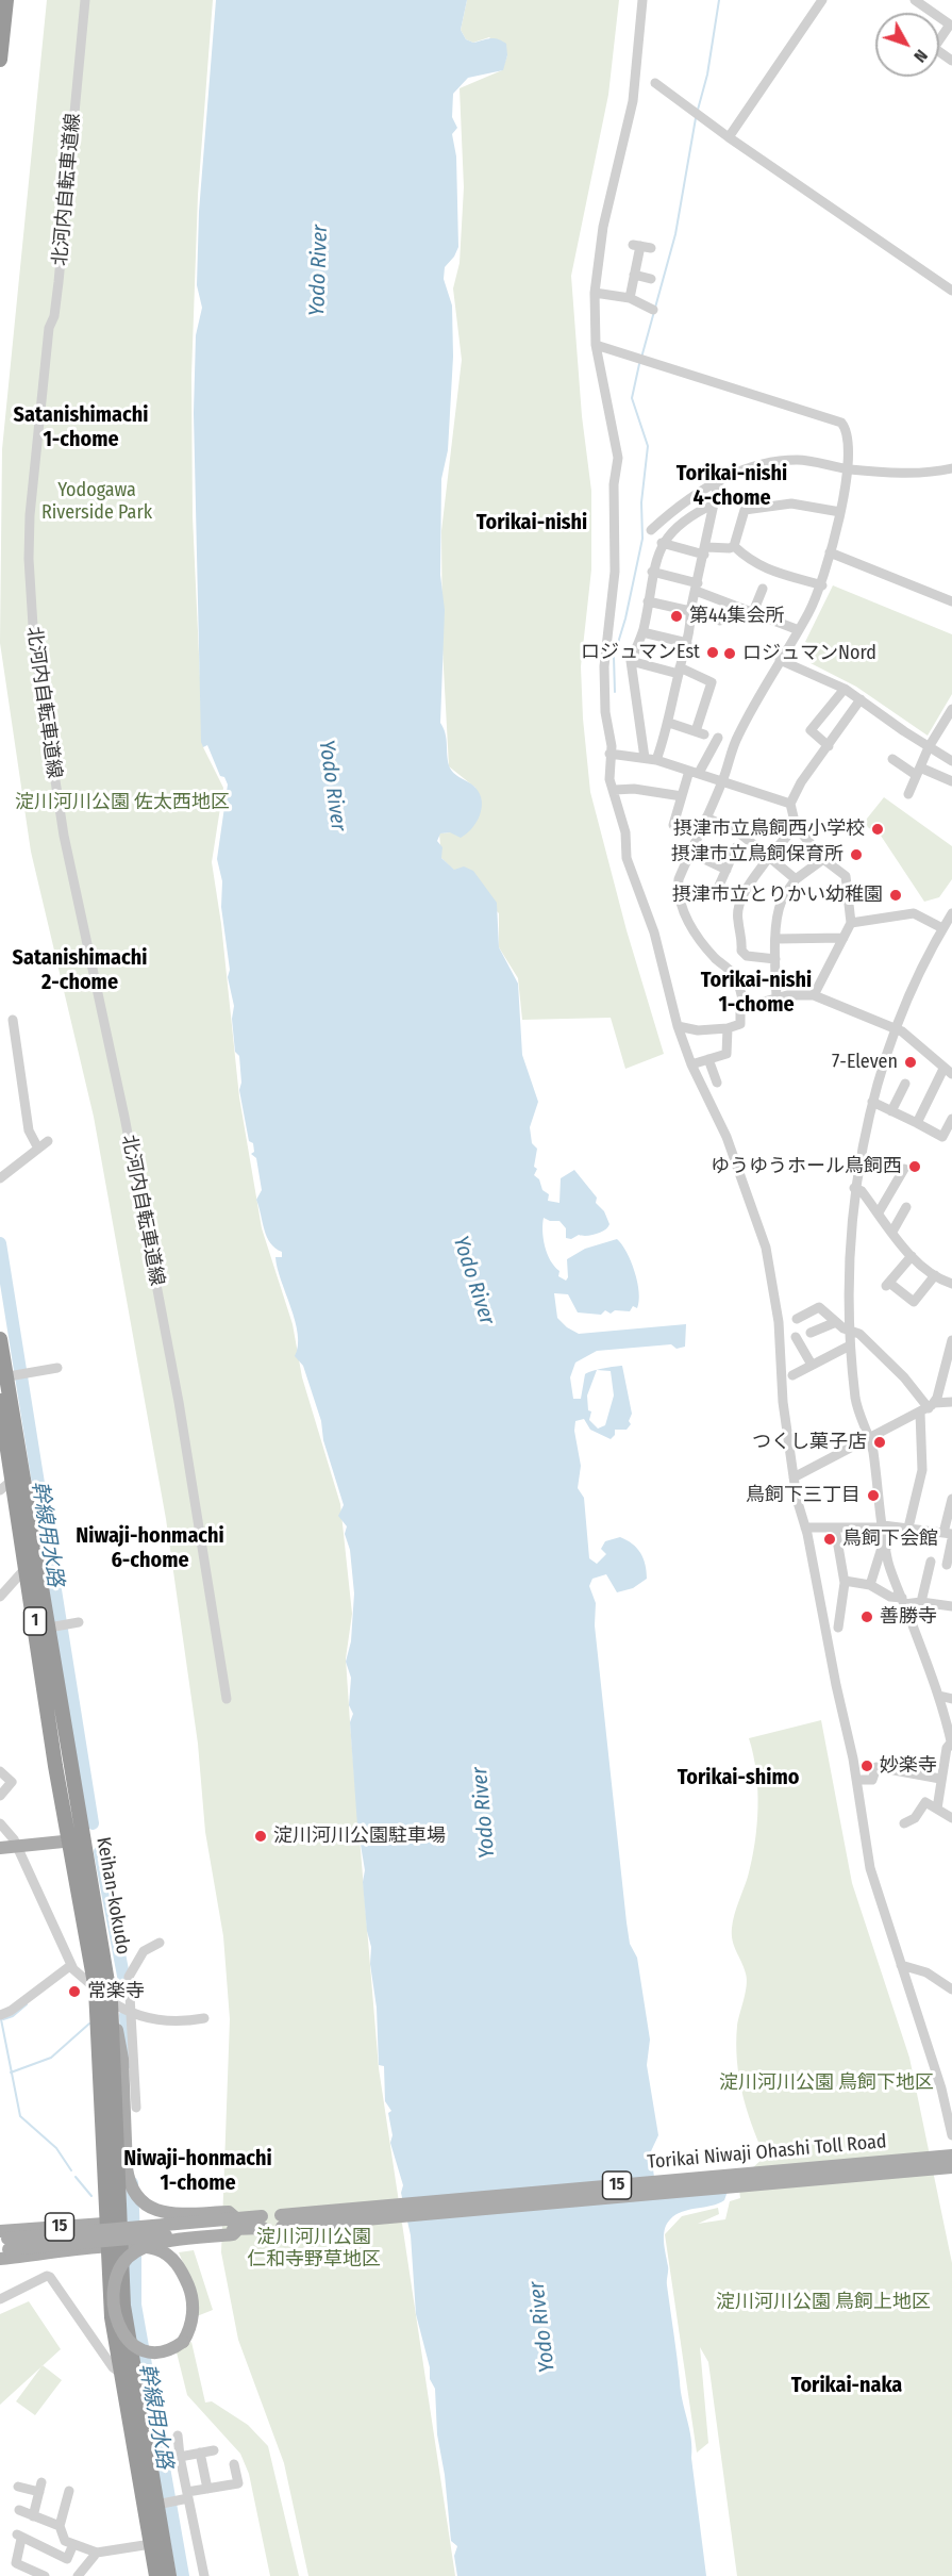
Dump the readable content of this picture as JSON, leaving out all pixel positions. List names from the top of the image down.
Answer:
{
  "streets": {
    "highway": ["1", "Keihan-kokudo"],
    "main road": ["Torikai Niwaji Ohashi Toll Road", "15"],
    "street": ["北河内自転車道線"]
  },
  "crossings": [
    ["Keihan-kokudo", "15"]
  ],
  "districts": [
    "Satanishimachi 1-chome",
    "Torikai-nishi 4-chome",
    "Torikai-nishi",
    "Satanishimachi 2-chome",
    "Torikai-nishi 1-chome",
    "Niwaji-honmachi 6-chome",
    "Torikai-shimo",
    "Niwaji-honmachi 1-chome",
    "Torikai-naka"
  ],
  "water": ["Yodo River", "幹線用水路"],
  "parks": [
    "Yodogawa Riverside Park",
    "淀川河川公園 佐太西地区",
    "淀川河川公園 鳥飼下地区",
    "淀川河川公園 仁和寺野草地区",
    "淀川河川公園 鳥飼上地区"
  ],
  "places": [
    "第44集会所",
    "ロジュマンEst",
    "ロジュマンNord",
    "摂津市立鳥飼西小学校",
    "摂津市立鳥飼保育所",
    "摂津市立とりかい幼稚園",
    "7-Eleven",
    "ゆうゆうホール鳥飼西",
    "つくし菓子店",
    "鳥飼下三丁目",
    "鳥飼下会館",
    "善勝寺",
    "妙楽寺",
    "淀川河川公園駐車場",
    "常楽寺"
  ],
  "north": "bottom right"
}
